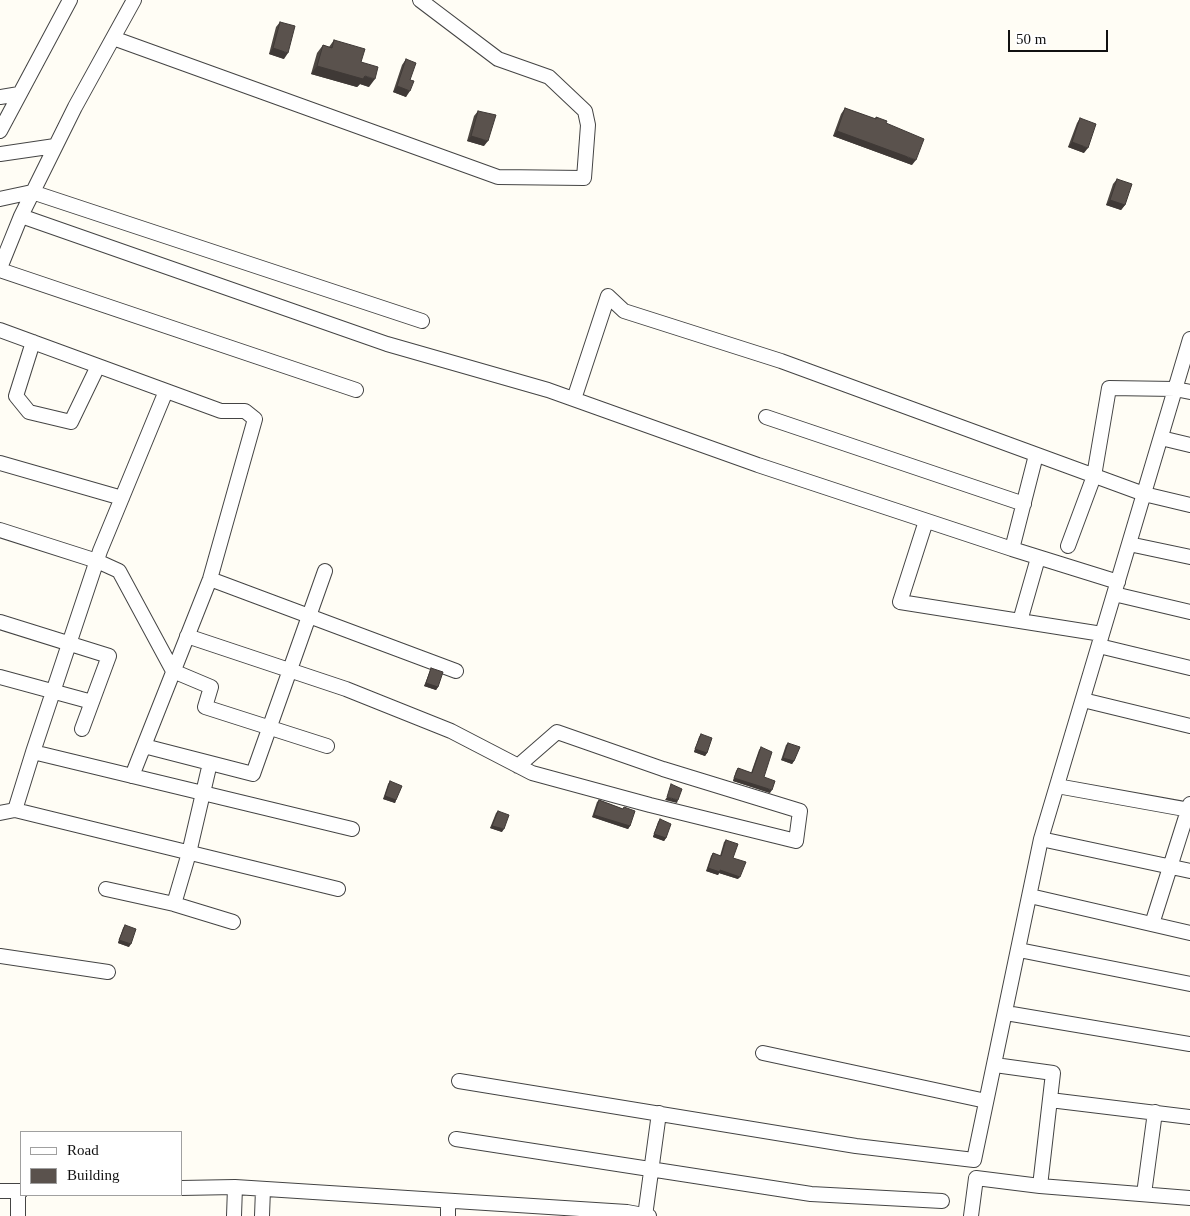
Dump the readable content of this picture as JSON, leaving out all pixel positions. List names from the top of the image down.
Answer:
{
  "legend": ["Road", "Building"],
  "scale_bar": "50 m"
}
